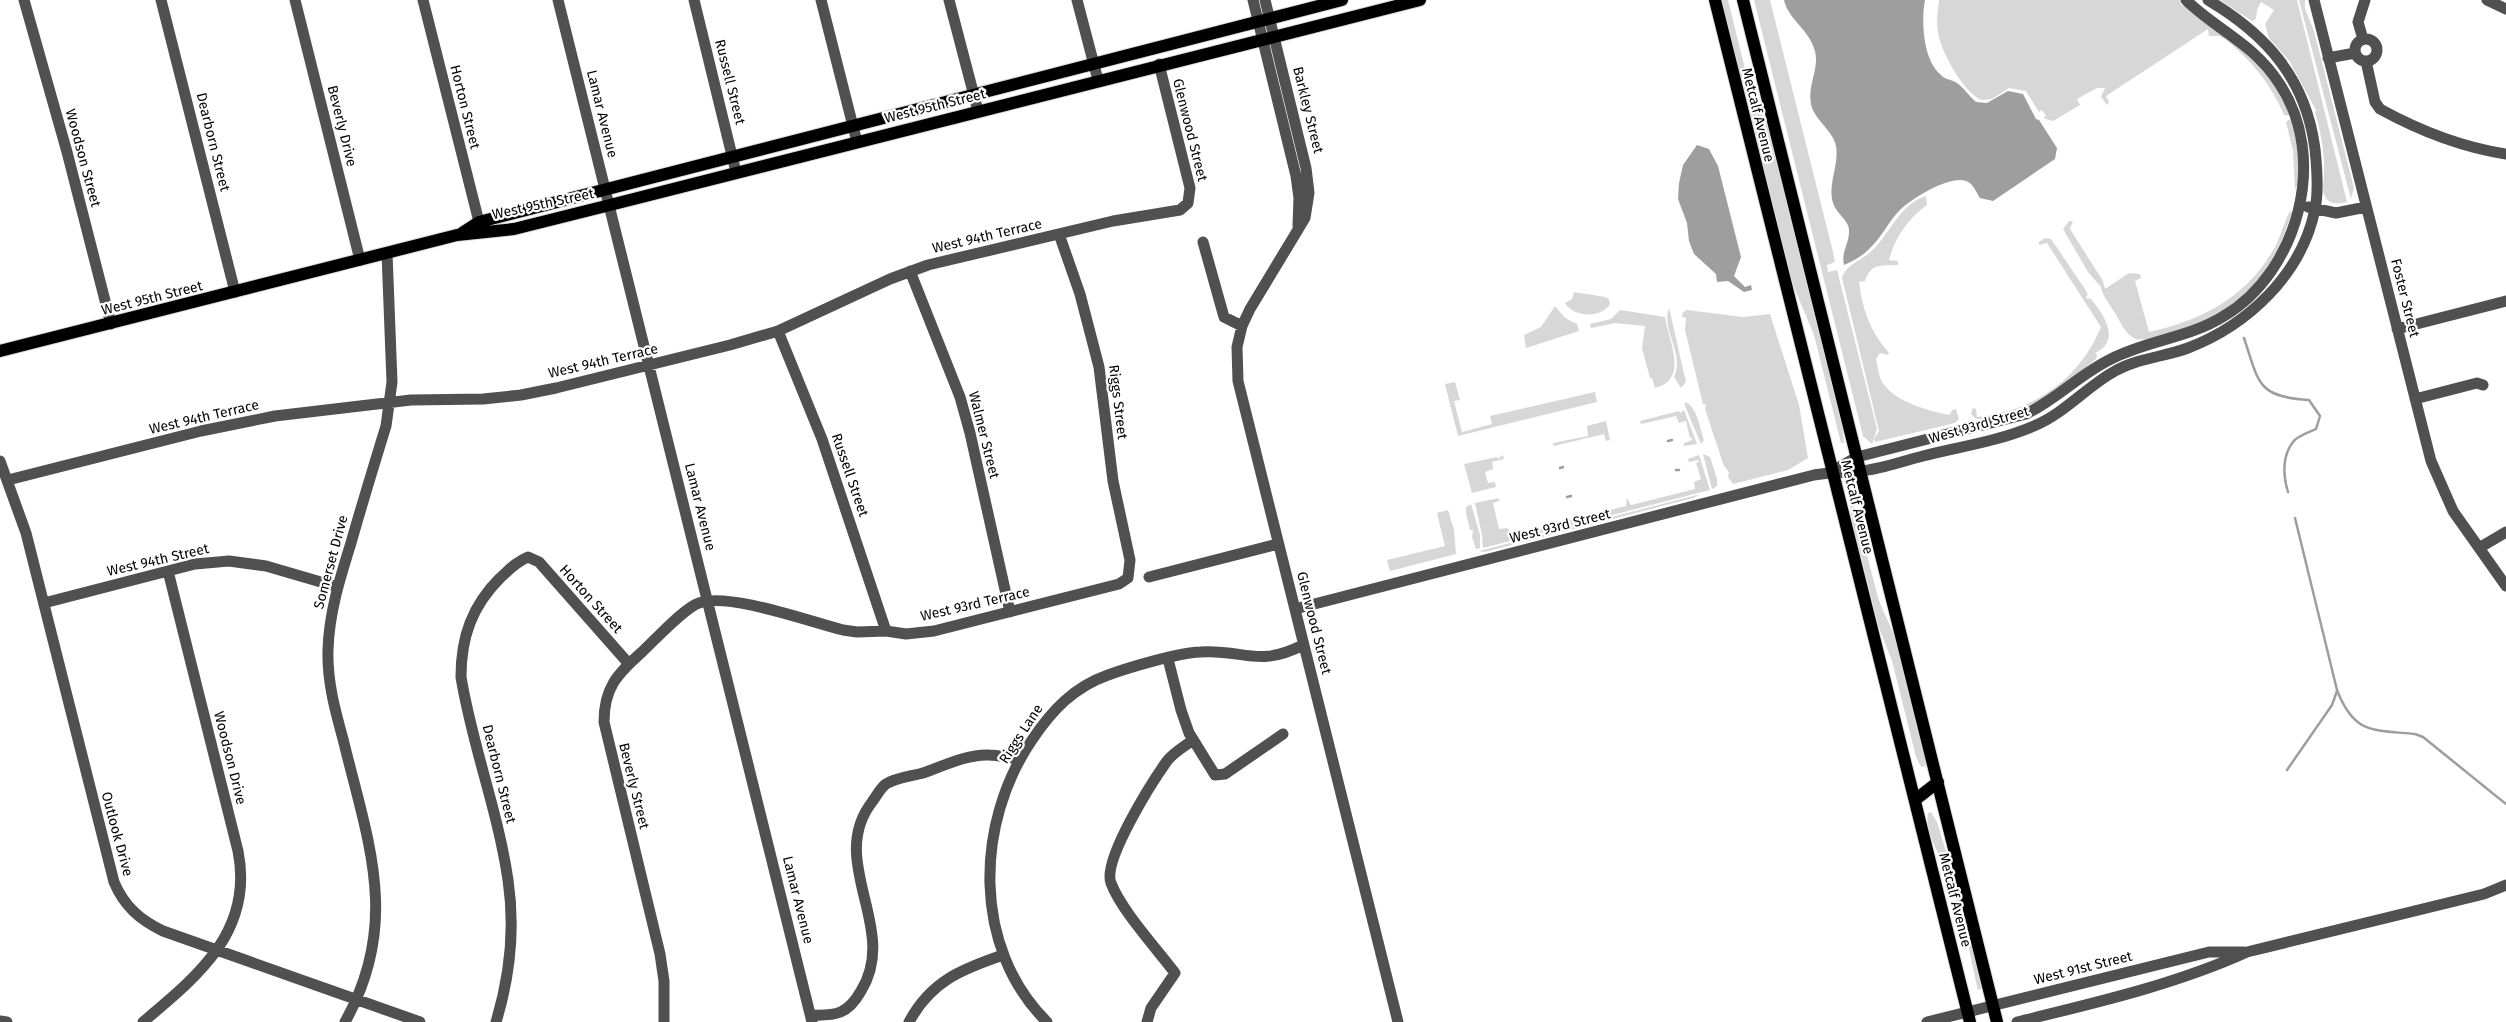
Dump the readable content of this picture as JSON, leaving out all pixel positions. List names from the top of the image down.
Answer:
{
  "streets": {
    "main road": ["West 95th Street", "Metcalf Avenue"],
    "street": [
      "Russell Street",
      "Horton Street",
      "Barkley Street",
      "Lamar Avenue",
      "Beverly Drive",
      "Glenwood Street",
      "Dearborn Street",
      "Woodson Street",
      "West 94th Terrace",
      "Foster Street",
      "Riggs Street",
      "West 93rd Street",
      "Walmer Street",
      "West 94th Street",
      "Somerset Drive",
      "West 93rd Terrace",
      "Riggs Lane",
      "Woodson Drive",
      "Beverly Street",
      "Outlook Drive",
      "West 91st Street"
    ]
  },
  "crossings": [
    ["Russell Street", "West 95th Street"],
    ["Russell Street", "West 94th Terrace"],
    ["Russell Street", "West 93rd Terrace"],
    ["West 95th Street", "Horton Street"],
    ["West 95th Street", "Barkley Street"],
    ["West 95th Street", "Lamar Avenue"],
    ["West 95th Street", "Beverly Drive"],
    ["West 95th Street", "Glenwood Street"],
    ["West 95th Street", "Dearborn Street"],
    ["West 95th Street", "Woodson Street"],
    ["West 95th Street", "Somerset Drive"],
    ["Horton Street", "Dearborn Street"],
    ["Horton Street", "Beverly Street"],
    ["Barkley Street", "Glenwood Street"],
    ["Lamar Avenue", "West 94th Terrace"],
    ["Lamar Avenue", "West 93rd Terrace"],
    ["Lamar Avenue", "Beverly Street"],
    ["Metcalf Avenue", "West 93rd Street"],
    ["Metcalf Avenue", "West 91st Street"],
    ["Glenwood Street", "West 94th Terrace"],
    ["Glenwood Street", "West 93rd Street"],
    ["Glenwood Street", "Riggs Lane"],
    ["West 94th Terrace", "Riggs Street"],
    ["West 94th Terrace", "Walmer Street"],
    ["West 94th Terrace", "Somerset Drive"],
    ["West 94th Terrace", "Outlook Drive"],
    ["Riggs Street", "West 93rd Terrace"],
    ["Walmer Street", "West 93rd Terrace"],
    ["West 94th Street", "Somerset Drive"],
    ["West 94th Street", "Woodson Drive"],
    ["West 94th Street", "Outlook Drive"],
    ["Somerset Drive", "Outlook Drive"],
    ["West 93rd Terrace", "Beverly Street"],
    ["Woodson Drive", "Outlook Drive"]
  ]
}
